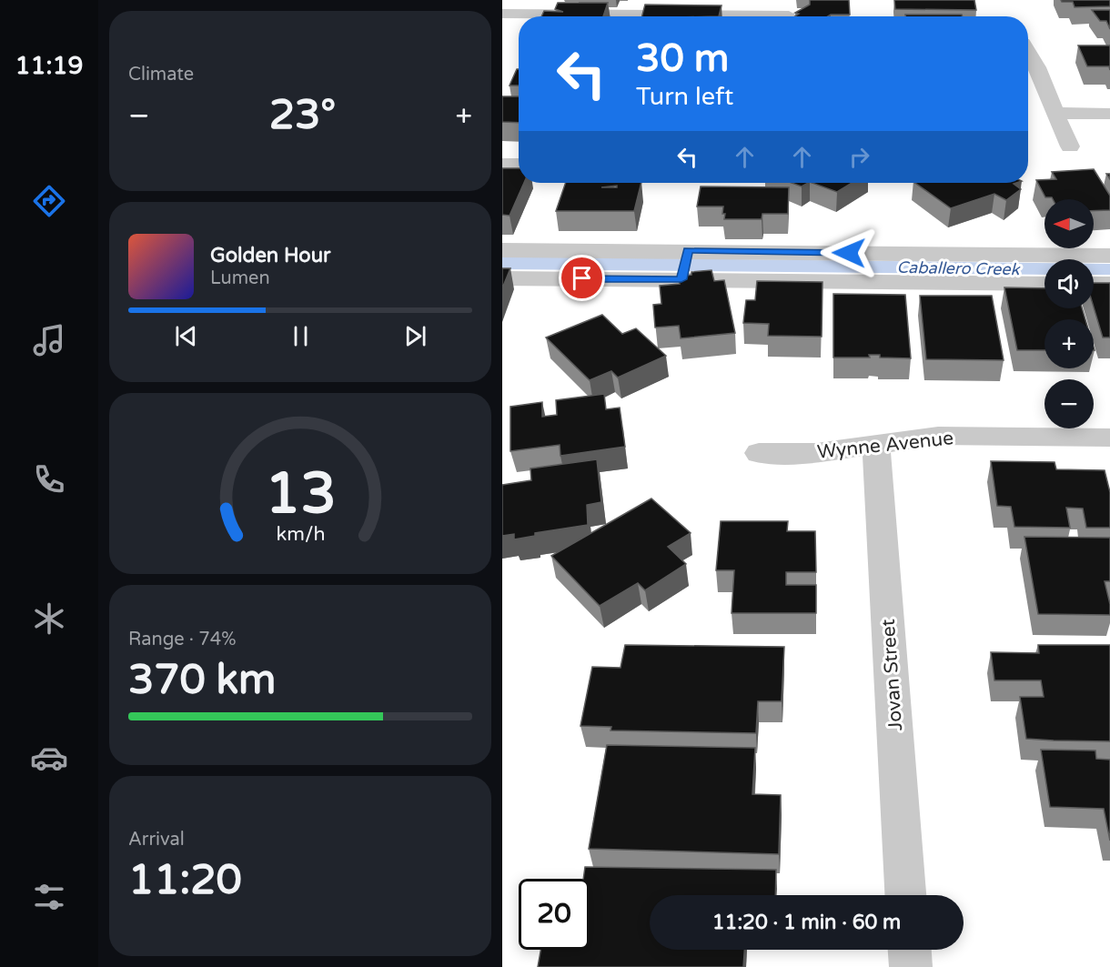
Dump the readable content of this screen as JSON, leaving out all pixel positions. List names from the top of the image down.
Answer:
{
  "streets": {
    "street": ["Wynne Avenue", "Jovan Street"]
  },
  "crossings": [
    ["Wynne Avenue", "Jovan Street"]
  ],
  "water": ["Caballero Creek"],
  "north": "left",
  "page": {
    "tabs": "11:19",
    "tile": [
      "Climate",
      ["Range · 74%", "370 km"],
      ["Arrival", "11:20"]
    ],
    "turn": ["30 m", "Turn left"],
    "heat": ["−", "23°", "+"],
    "map_buttons": ["+", "−"],
    "song": ["Golden Hour", "Lumen"],
    "limit": "20",
    "trip": "11:20 · 1 min · 60 m",
    "gauge": ["13", "km/h"]
  }
}
